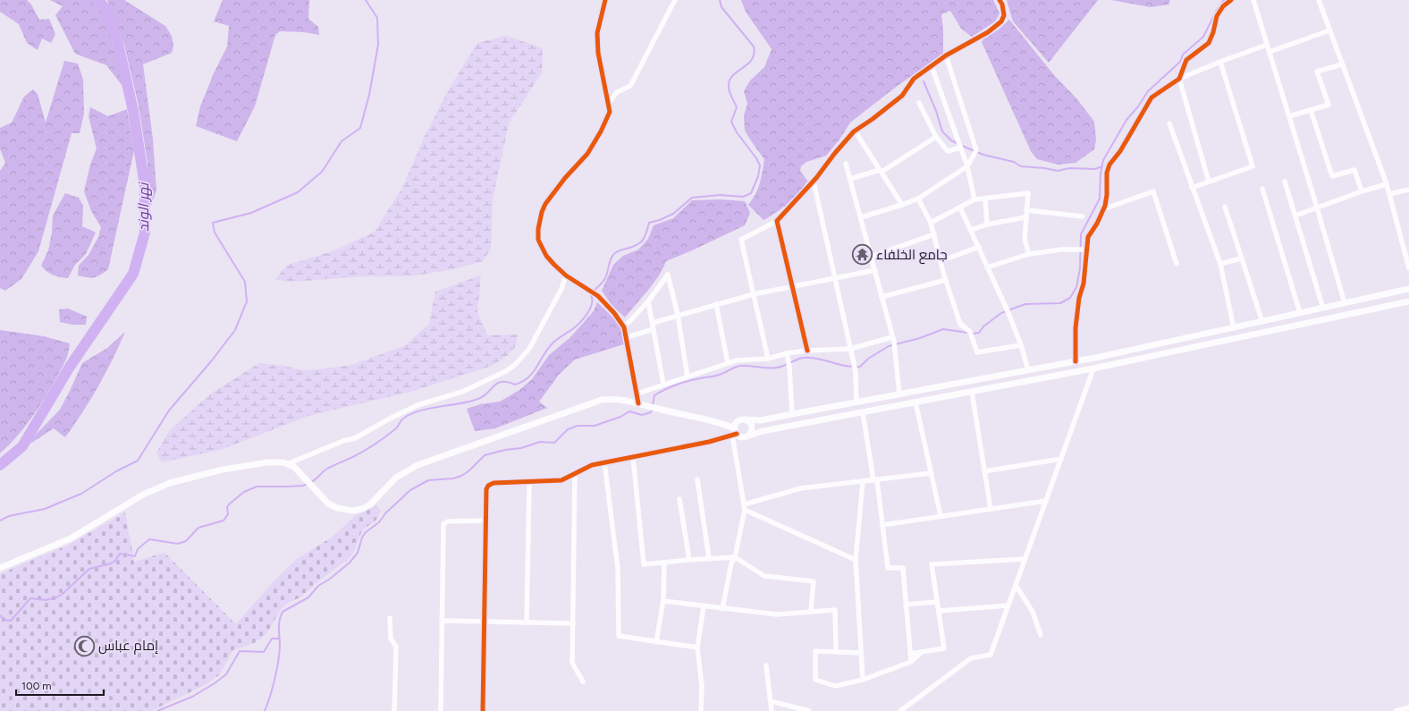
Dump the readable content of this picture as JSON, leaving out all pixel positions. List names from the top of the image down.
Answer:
{
  "water": ["نهر الوند"],
  "places": {
    "temple": ["جامع الخلفاء"],
    "mosque": ["إمام عباس"]
  },
  "scale_bar": "100 m"
}
